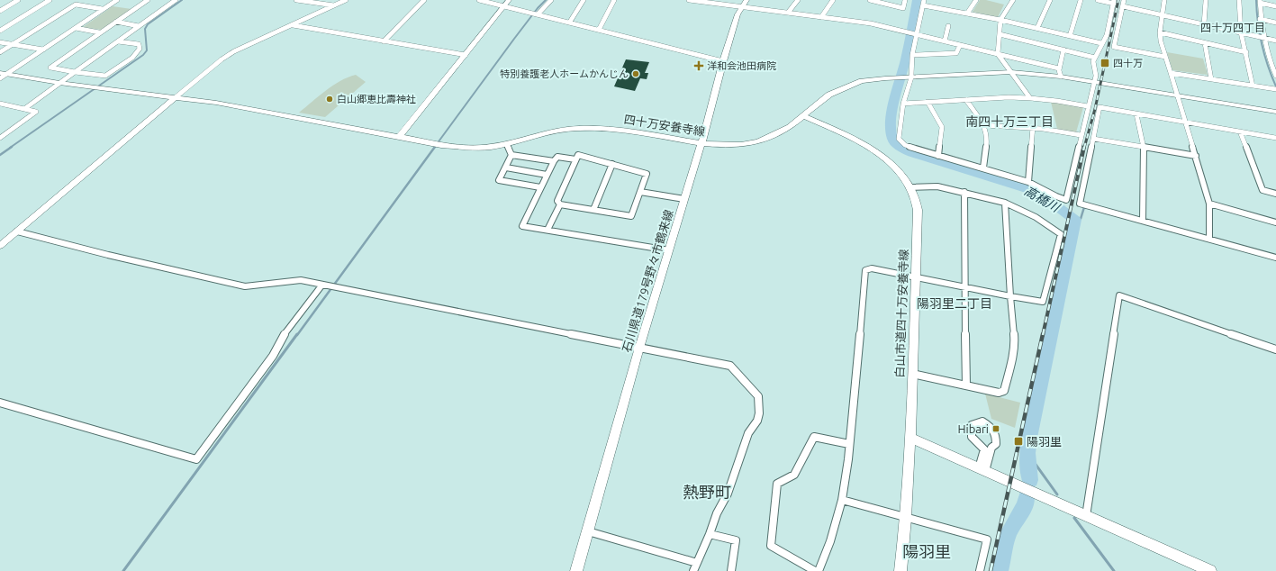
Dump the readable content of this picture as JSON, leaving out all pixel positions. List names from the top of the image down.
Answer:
{
  "streets": {
    "street": ["四十万安養寺線", "石川県道179号野々市鶴来線", "白山市道四十万安養寺線"]
  },
  "crossings": [
    ["四十万安養寺線", "石川県道179号野々市鶴来線"],
    ["四十万安養寺線", "白山市道四十万安養寺線"]
  ],
  "districts": [
    "四十万四丁目",
    "南四十万三丁目",
    "陽羽里二丁目",
    "熱野町",
    "陽羽里"
  ],
  "water": ["高橋川"],
  "places": {
    "transit": ["四十万", "Hibari", "陽羽里"],
    "health": ["洋和会池田病院"],
    "other": ["特別養護老人ホームかんじん", "白山郷恵比壽神社"]
  }
}
